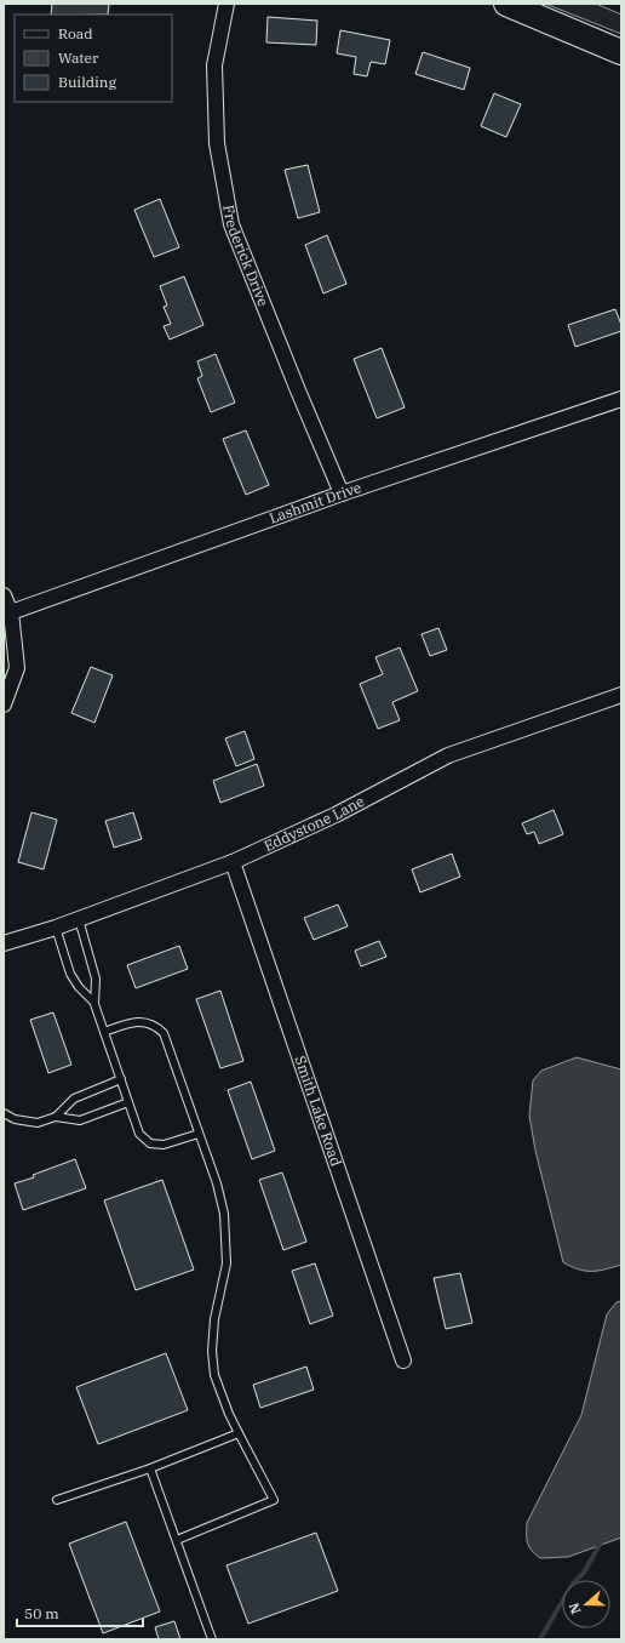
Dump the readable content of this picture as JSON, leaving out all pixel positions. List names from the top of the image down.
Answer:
{
  "streets": {
    "street": [
      "Frederick Drive",
      "Lashmit Drive",
      "Eddystone Lane",
      "Smith Lake Road"
    ]
  },
  "crossings": [
    ["Frederick Drive", "Lashmit Drive"],
    ["Eddystone Lane", "Smith Lake Road"]
  ],
  "legend": ["Road", "Water", "Building"],
  "scale_bar": "50 m",
  "north": "left"
}
